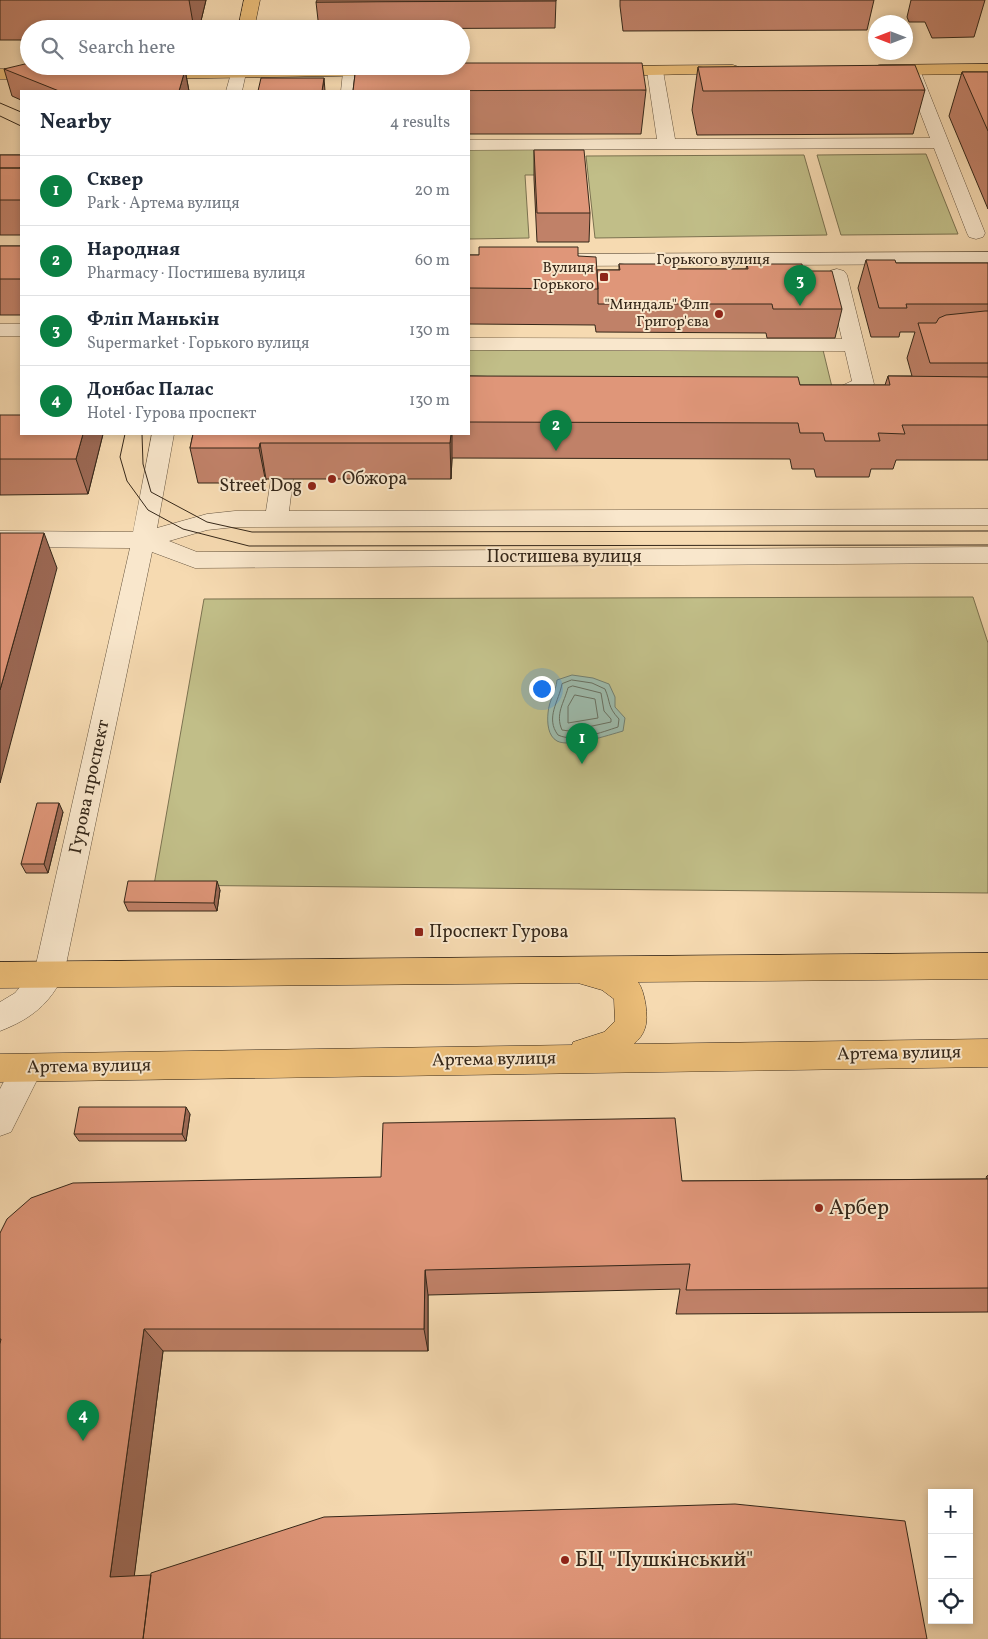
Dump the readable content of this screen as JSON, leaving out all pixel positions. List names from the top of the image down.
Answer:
{
  "streets": {
    "main road": ["Артема вулиця"],
    "street": ["Горького вулиця", "Постишева вулиця", "Гурова проспект"]
  },
  "crossings": [
    ["Постишева вулиця", "Гурова проспект"]
  ],
  "places": {
    "transit": ["Вулиця Горького", "Проспект Гурова"],
    "other": [
      "\"Миндаль\" Флп Григор'єва",
      "Обжора",
      "Street Dog",
      "Арбер",
      "БЦ \"Пушкінський\""
    ]
  },
  "north": "left",
  "page": {
    "search": "Search here",
    "heading": ["Nearby", "4 results"],
    "list": [
      {
        "mark": "1",
        "name": "Сквер",
        "note": "Park · Артема вулиця",
        "value": "20 m"
      },
      {
        "mark": "2",
        "name": "Народная",
        "note": "Pharmacy · Постишева вулиця",
        "value": "60 m"
      },
      {
        "mark": "3",
        "name": "Фліп Манькін",
        "note": "Supermarket · Горького вулиця",
        "value": "130 m"
      },
      {
        "mark": "4",
        "name": "Донбас Палас",
        "note": "Hotel · Гурова проспект",
        "value": "130 m"
      }
    ],
    "pins": [
      "3",
      "2",
      "1",
      "4"
    ],
    "map_buttons": ["+", "−"]
  }
}
